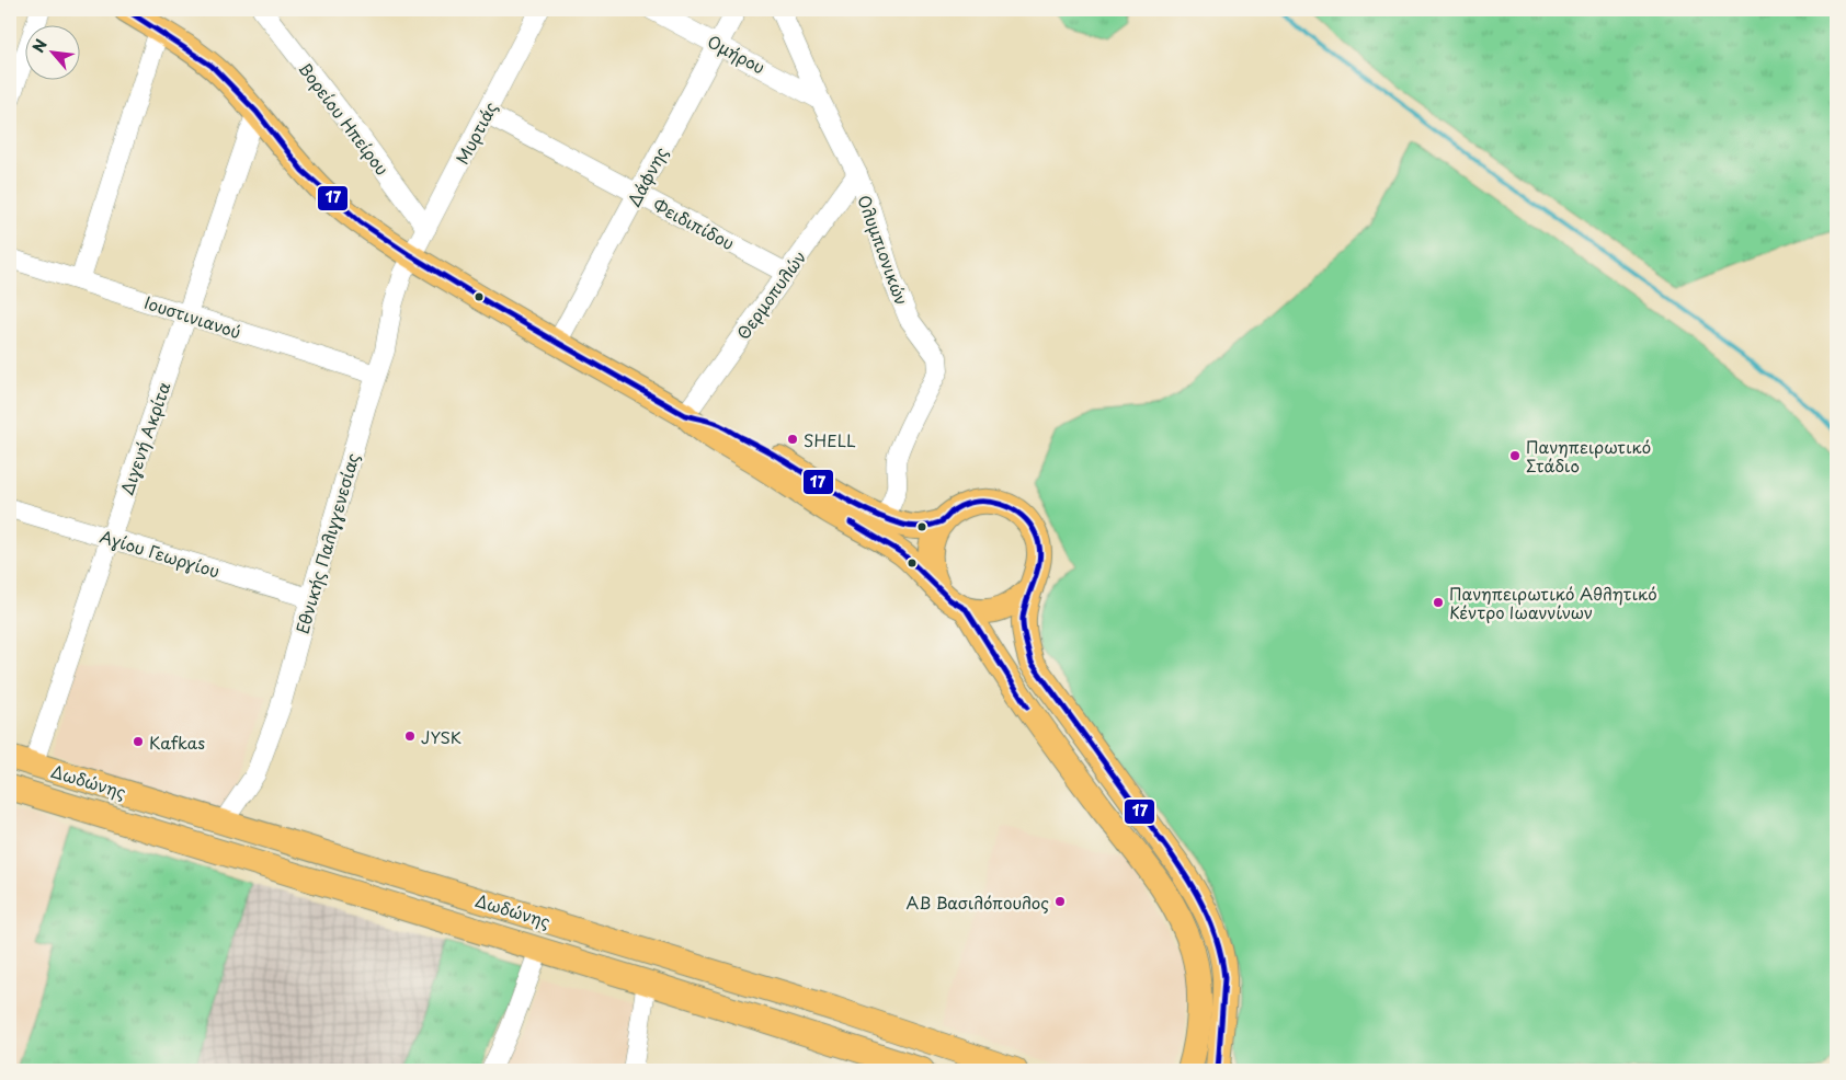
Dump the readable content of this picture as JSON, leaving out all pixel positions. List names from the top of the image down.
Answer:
{
  "streets": {
    "main road": ["Δωδώνης"],
    "street": [
      "Ομήρου",
      "Βορείου Ηπείρου",
      "Μυρτιάς",
      "Δάφνης",
      "Φειδιπίδου",
      "Ολυμπιονικών",
      "Θερμοπυλών",
      "Ιουστινιανού",
      "Διγενή Ακρίτα",
      "Εθνικής Παλιγγενεσίας",
      "Αγίου Γεωργίου"
    ]
  },
  "crossings": [
    ["Ομήρου", "Δάφνης"],
    ["Ομήρου", "Ολυμπιονικών"],
    ["Βορείου Ηπείρου", "Μυρτιάς"],
    ["Μυρτιάς", "Φειδιπίδου"],
    ["Μυρτιάς", "Εθνικής Παλιγγενεσίας"],
    ["Δάφνης", "Φειδιπίδου"],
    ["Φειδιπίδου", "Θερμοπυλών"],
    ["Ολυμπιονικών", "Θερμοπυλών"],
    ["Ιουστινιανού", "Διγενή Ακρίτα"],
    ["Ιουστινιανού", "Εθνικής Παλιγγενεσίας"],
    ["Διγενή Ακρίτα", "Αγίου Γεωργίου"],
    ["Διγενή Ακρίτα", "Δωδώνης"],
    ["Εθνικής Παλιγγενεσίας", "Αγίου Γεωργίου"],
    ["Εθνικής Παλιγγενεσίας", "Δωδώνης"]
  ],
  "places": [
    "SHELL",
    "Πανηπειρωτικό Στάδιο",
    "Πανηπειρωτικό Αθλητικό Κέντρο Ιωαννίνων",
    "JYSK",
    "Kafkas",
    "ΑΒ Βασιλόπουλος"
  ],
  "lines": ["transit line 17"],
  "north": "top left"
}
